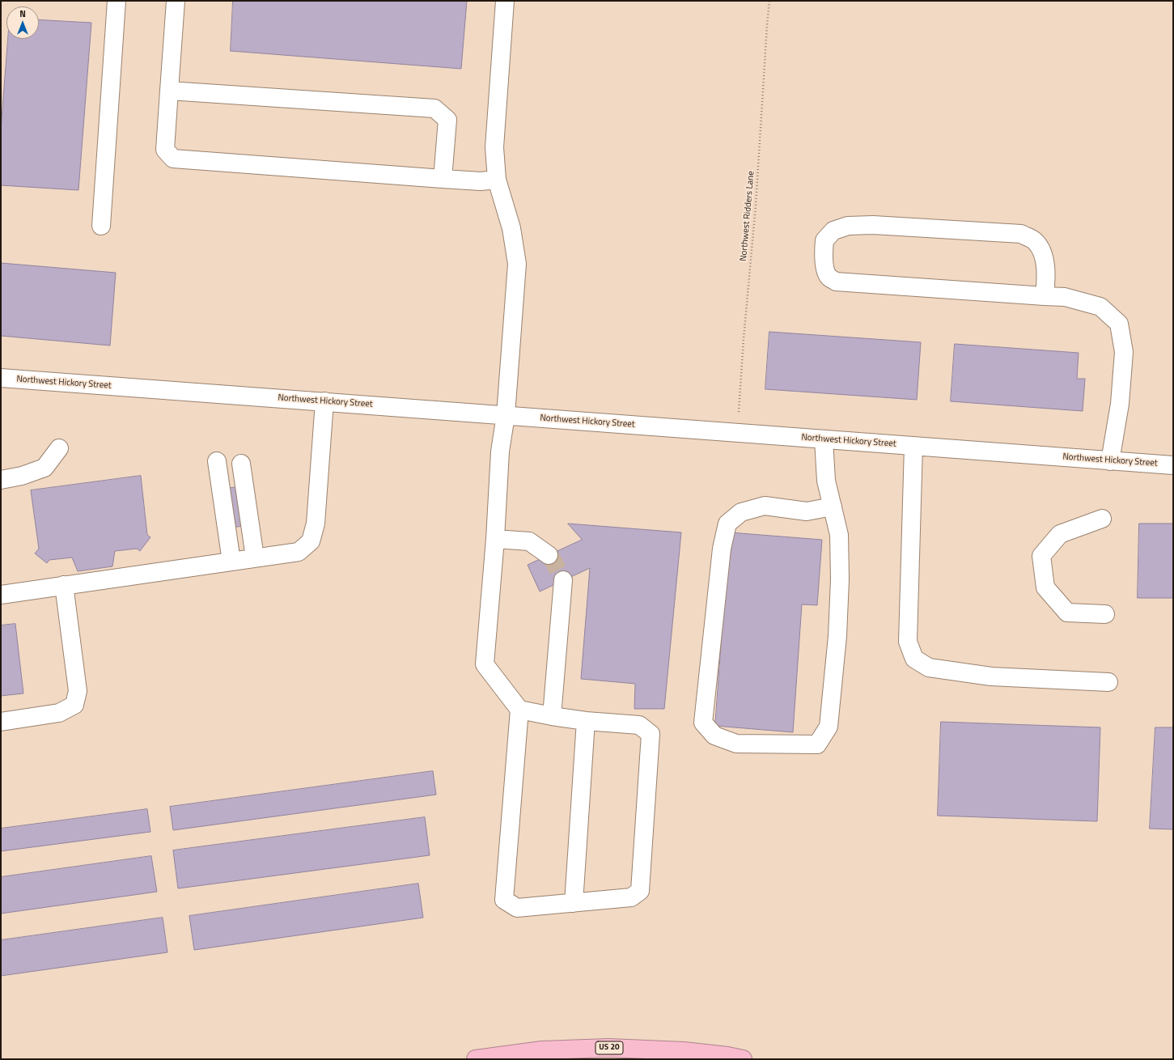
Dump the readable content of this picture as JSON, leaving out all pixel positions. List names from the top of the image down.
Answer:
{
  "streets": {
    "highway": ["US 20"],
    "street": ["Northwest Hickory Street"],
    "path": ["Northwest Ridders Lane"]
  },
  "crossings": [
    ["Northwest Ridders Lane", "Northwest Hickory Street"]
  ],
  "north": "top"
}
